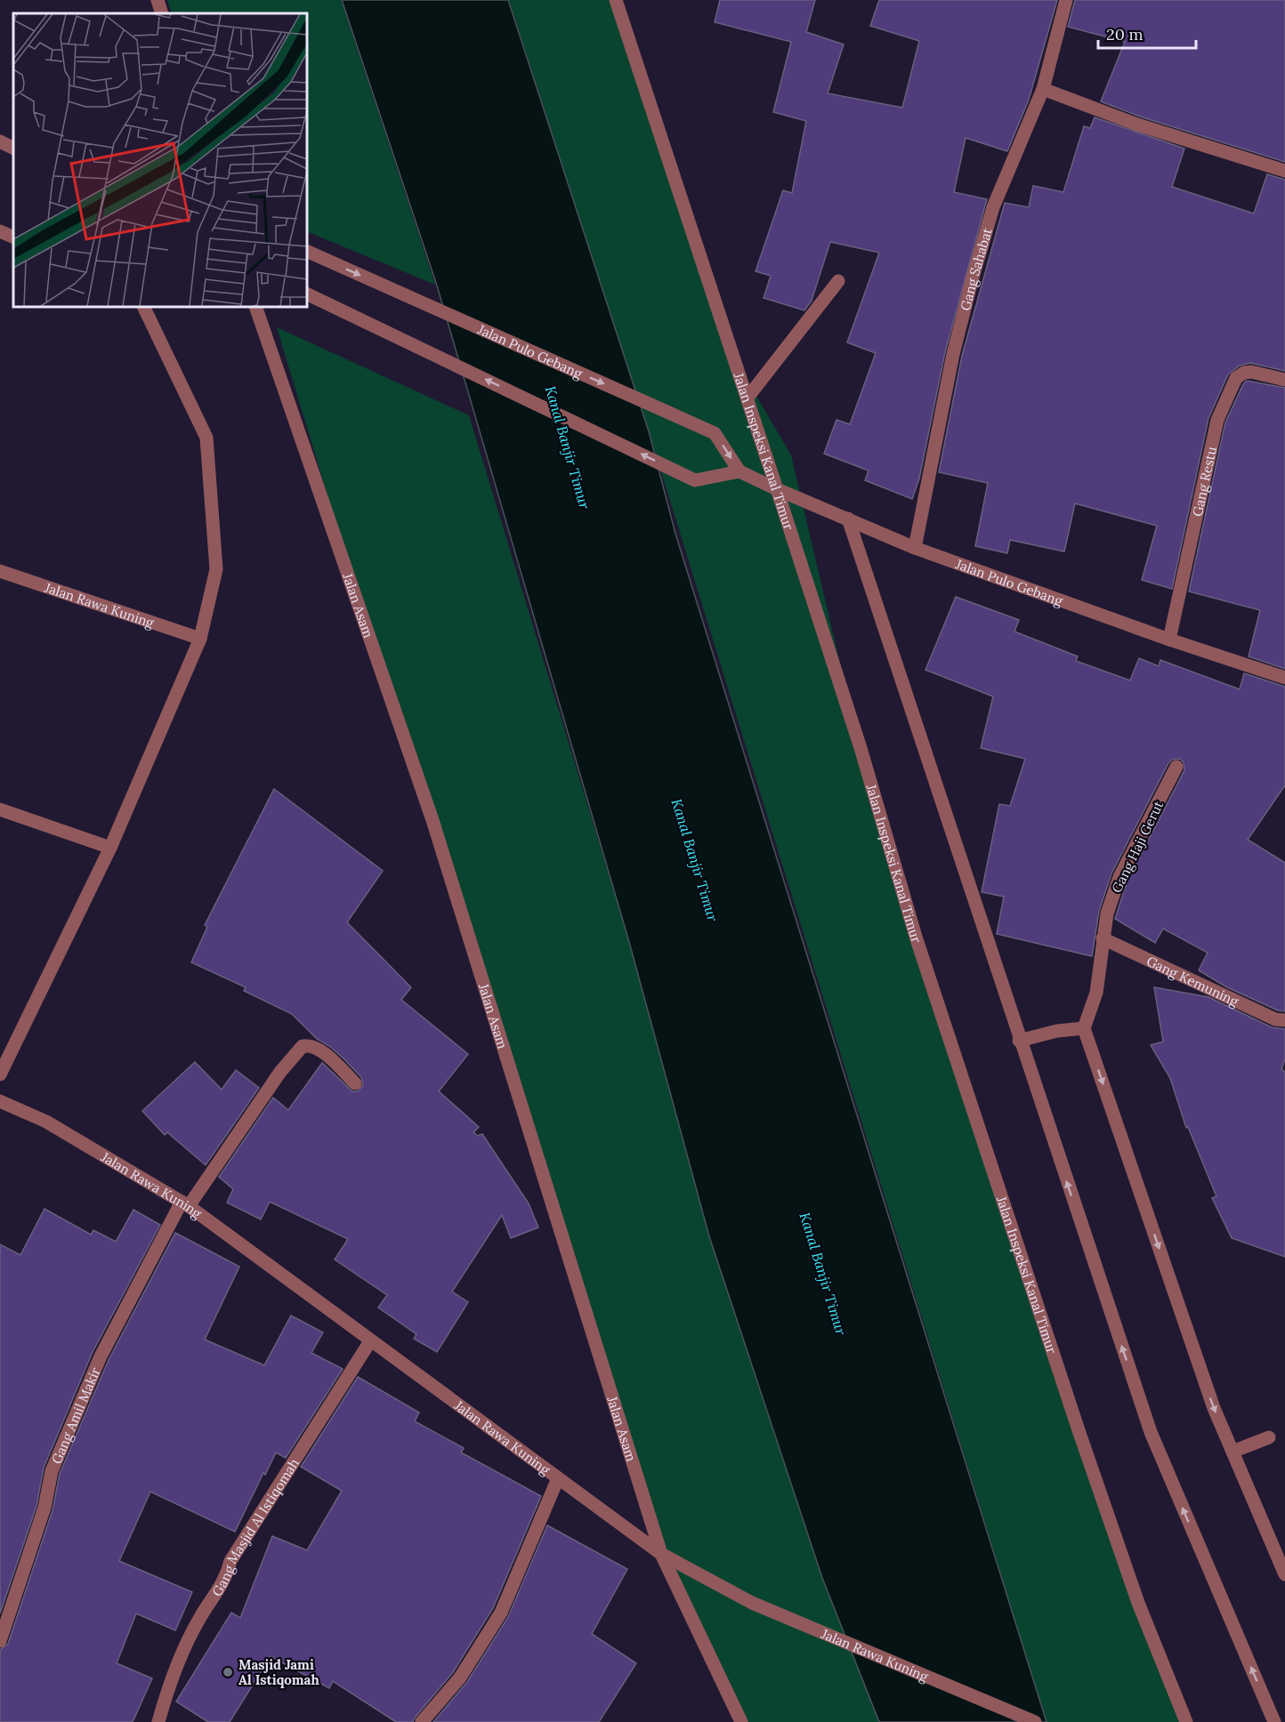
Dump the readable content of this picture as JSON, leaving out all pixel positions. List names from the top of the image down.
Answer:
{
  "streets": {
    "street": [
      "Gang Sahabat",
      "Jalan Pulo Gebang",
      "Jalan Inspeksi Kanal Timur",
      "Gang Restu",
      "Jalan Rawa Kuning",
      "Jalan Asam",
      "Gang Haji Gerut",
      "Gang Kemuning",
      "Gang Amil Makir",
      "Gang Masjid Al Istiqomah"
    ]
  },
  "crossings": [
    ["Gang Sahabat", "Jalan Pulo Gebang"],
    ["Jalan Pulo Gebang", "Jalan Inspeksi Kanal Timur"],
    ["Jalan Pulo Gebang", "Gang Restu"],
    ["Jalan Rawa Kuning", "Jalan Asam"],
    ["Jalan Rawa Kuning", "Gang Amil Makir"],
    ["Jalan Rawa Kuning", "Gang Masjid Al Istiqomah"],
    ["Gang Haji Gerut", "Gang Kemuning"]
  ],
  "water": ["Kanal Banjir Timur"],
  "places": ["Masjid Jami Al Istiqomah"],
  "scale_bar": "20 m"
}
